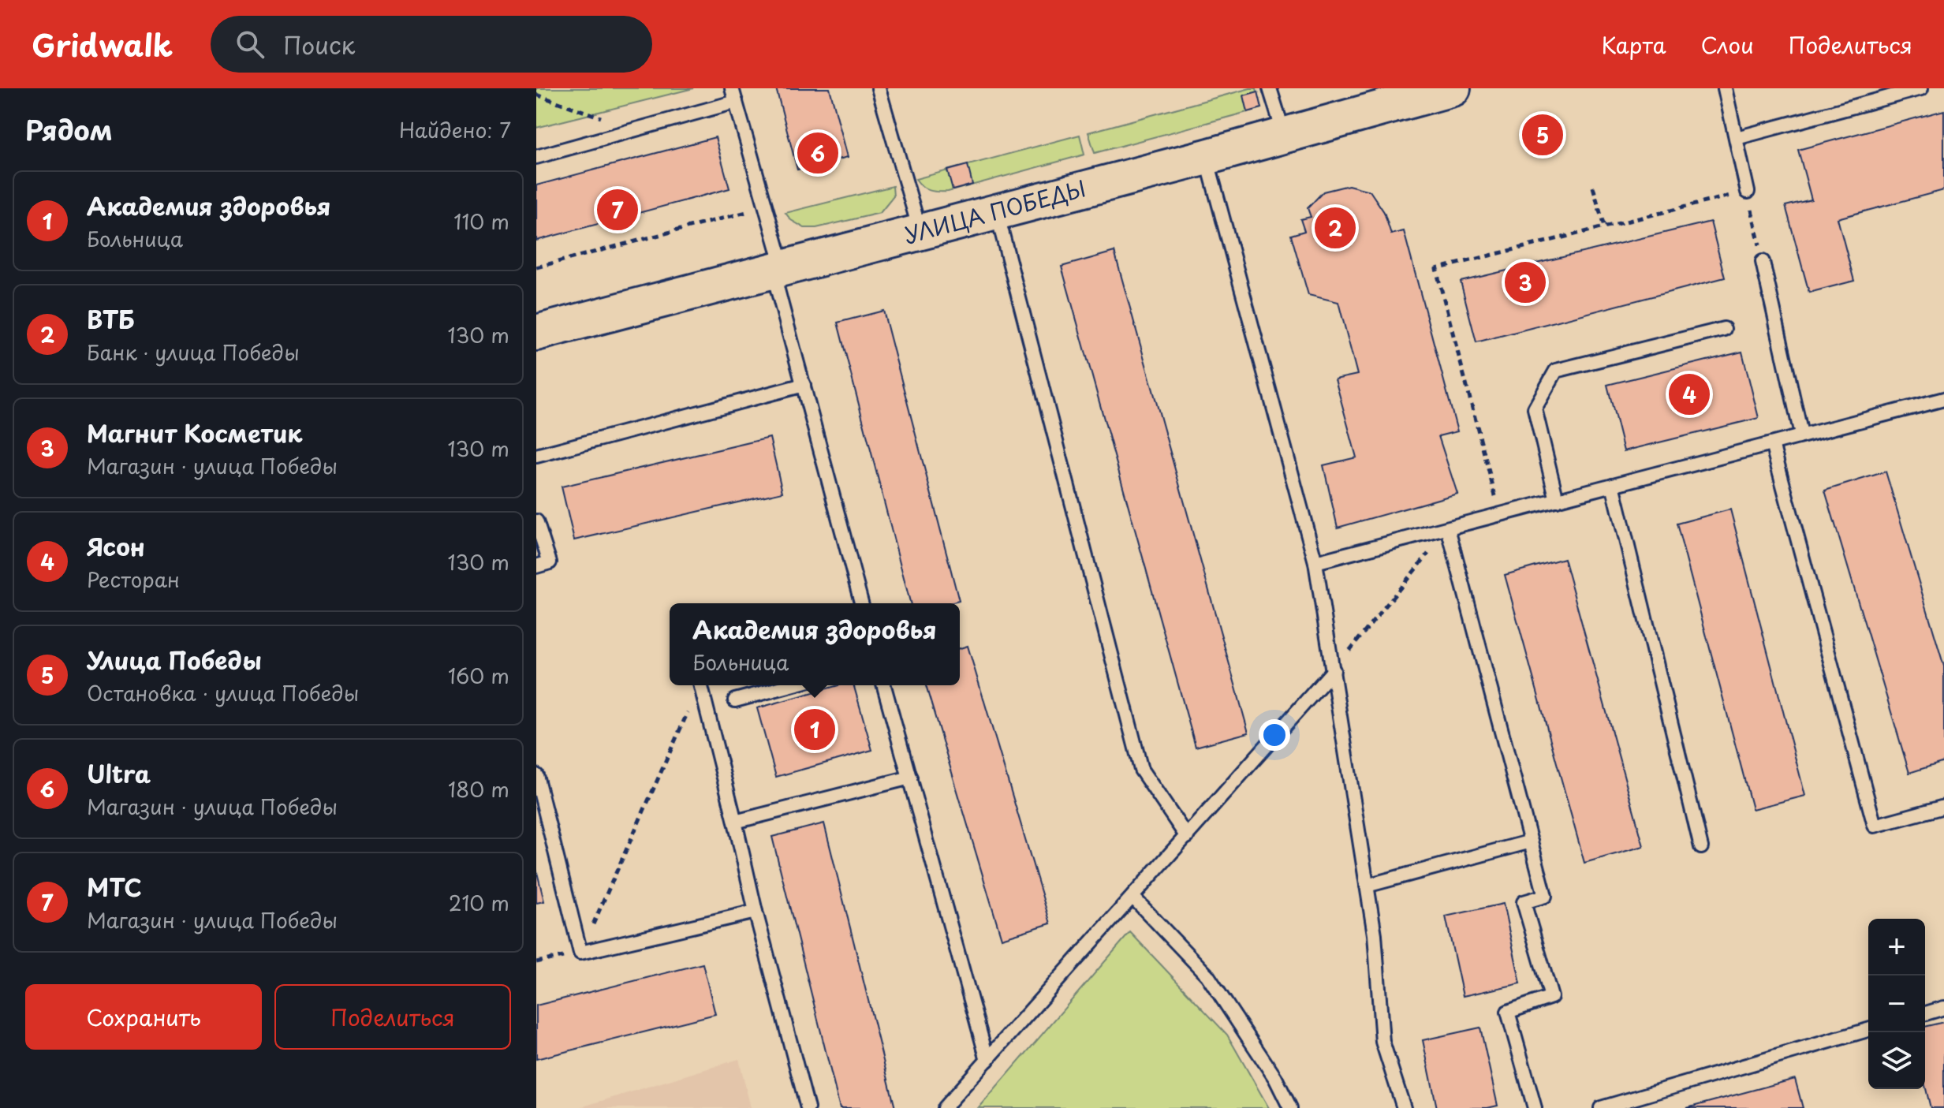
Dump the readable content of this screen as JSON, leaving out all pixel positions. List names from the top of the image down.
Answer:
{
  "streets": {
    "main road": ["УЛИЦА ПОБЕДЫ"]
  },
  "page": {
    "header": "Gridwalk",
    "search": "Поиск",
    "nav": ["Карта", "Слои", "Поделиться"],
    "heading": ["Рядом", "Найдено: 7"],
    "pins": [
      "5",
      "6",
      "7",
      "2",
      "3",
      "4",
      "1"
    ],
    "list": [
      {
        "mark": "1",
        "name": "Академия здоровья",
        "note": "Больница",
        "value": "110 m"
      },
      {
        "mark": "2",
        "name": "ВТБ",
        "note": "Банк · улица Победы",
        "value": "130 m"
      },
      {
        "mark": "3",
        "name": "Магнит Косметик",
        "note": "Магазин · улица Победы",
        "value": "130 m"
      },
      {
        "mark": "4",
        "name": "Ясон",
        "note": "Ресторан",
        "value": "130 m"
      },
      {
        "mark": "5",
        "name": "Улица Победы",
        "note": "Остановка · улица Победы",
        "value": "160 m"
      },
      {
        "mark": "6",
        "name": "Ultra",
        "note": "Магазин · улица Победы",
        "value": "180 m"
      },
      {
        "mark": "7",
        "name": "МТС",
        "note": "Магазин · улица Победы",
        "value": "210 m"
      }
    ],
    "popup": ["Академия здоровья", "Больница"],
    "map_buttons": ["+", "−"],
    "buttons": ["Сохранить", "Поделиться"]
  }
}
